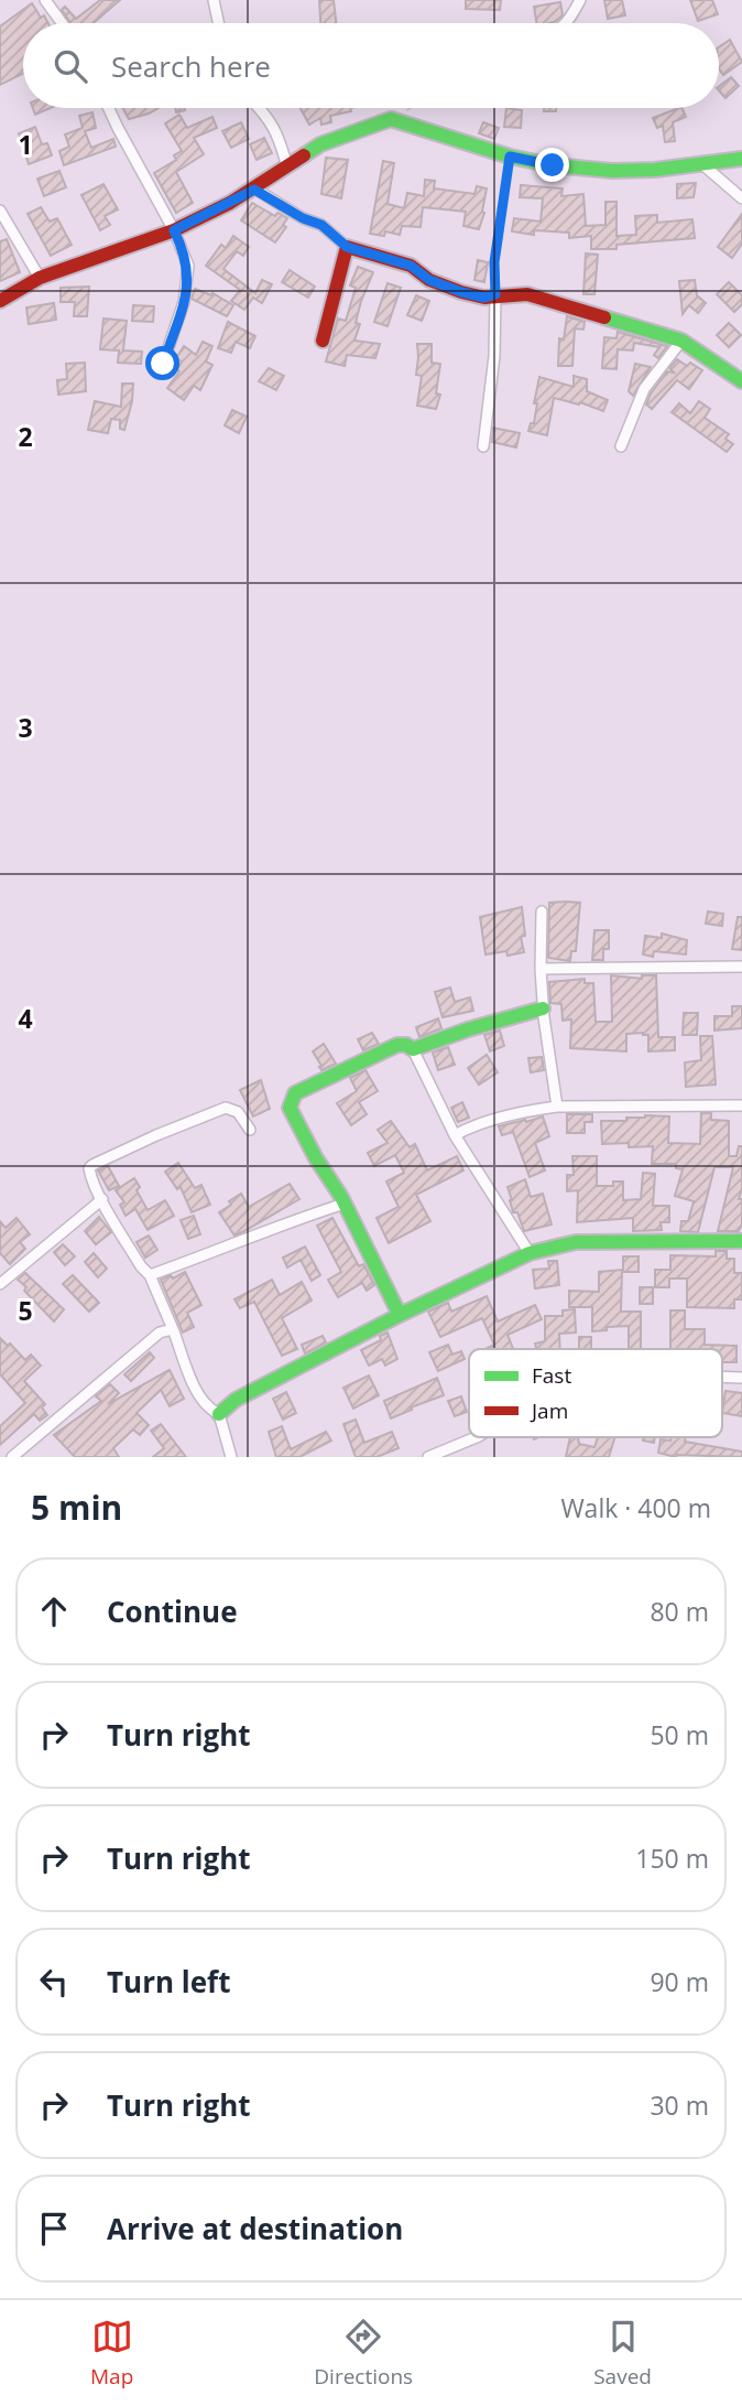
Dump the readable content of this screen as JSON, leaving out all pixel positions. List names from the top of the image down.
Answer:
{
  "legend": ["Fast", "Jam"],
  "page": {
    "search": "Search here",
    "heading": ["5 min", "Walk · 400 m"],
    "list": [
      ["Continue", "80 m"],
      ["Turn right", "50 m"],
      ["Turn right", "150 m"],
      ["Turn left", "90 m"],
      ["Turn right", "30 m"],
      "Arrive at destination"
    ],
    "nav": ["Map", "Directions", "Saved"]
  },
  "grid": {
    "rows": [
      "1",
      "2",
      "3",
      "4",
      "5"
    ]
  }
}
